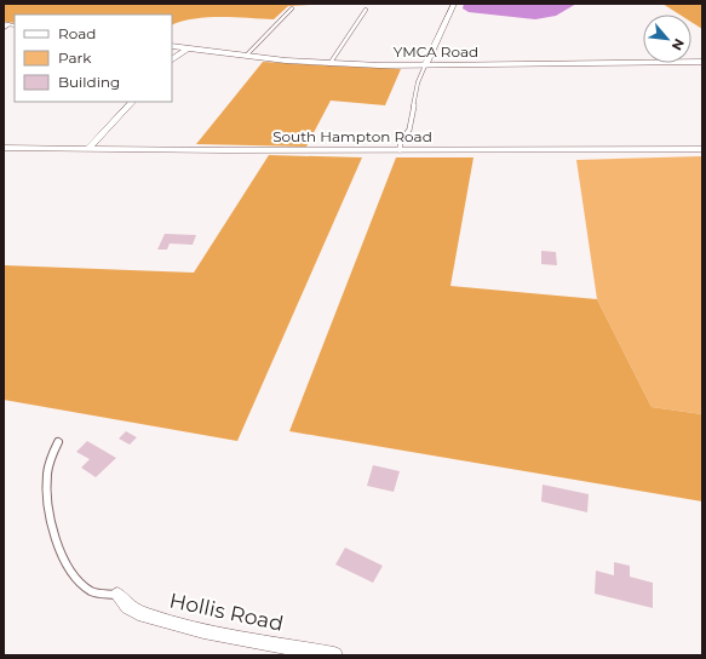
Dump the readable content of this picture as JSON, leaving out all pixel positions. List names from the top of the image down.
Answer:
{
  "streets": {
    "street": ["YMCA Road", "South Hampton Road", "Hollis Road"]
  },
  "legend": ["Road", "Park", "Building"],
  "north": "bottom right"
}
